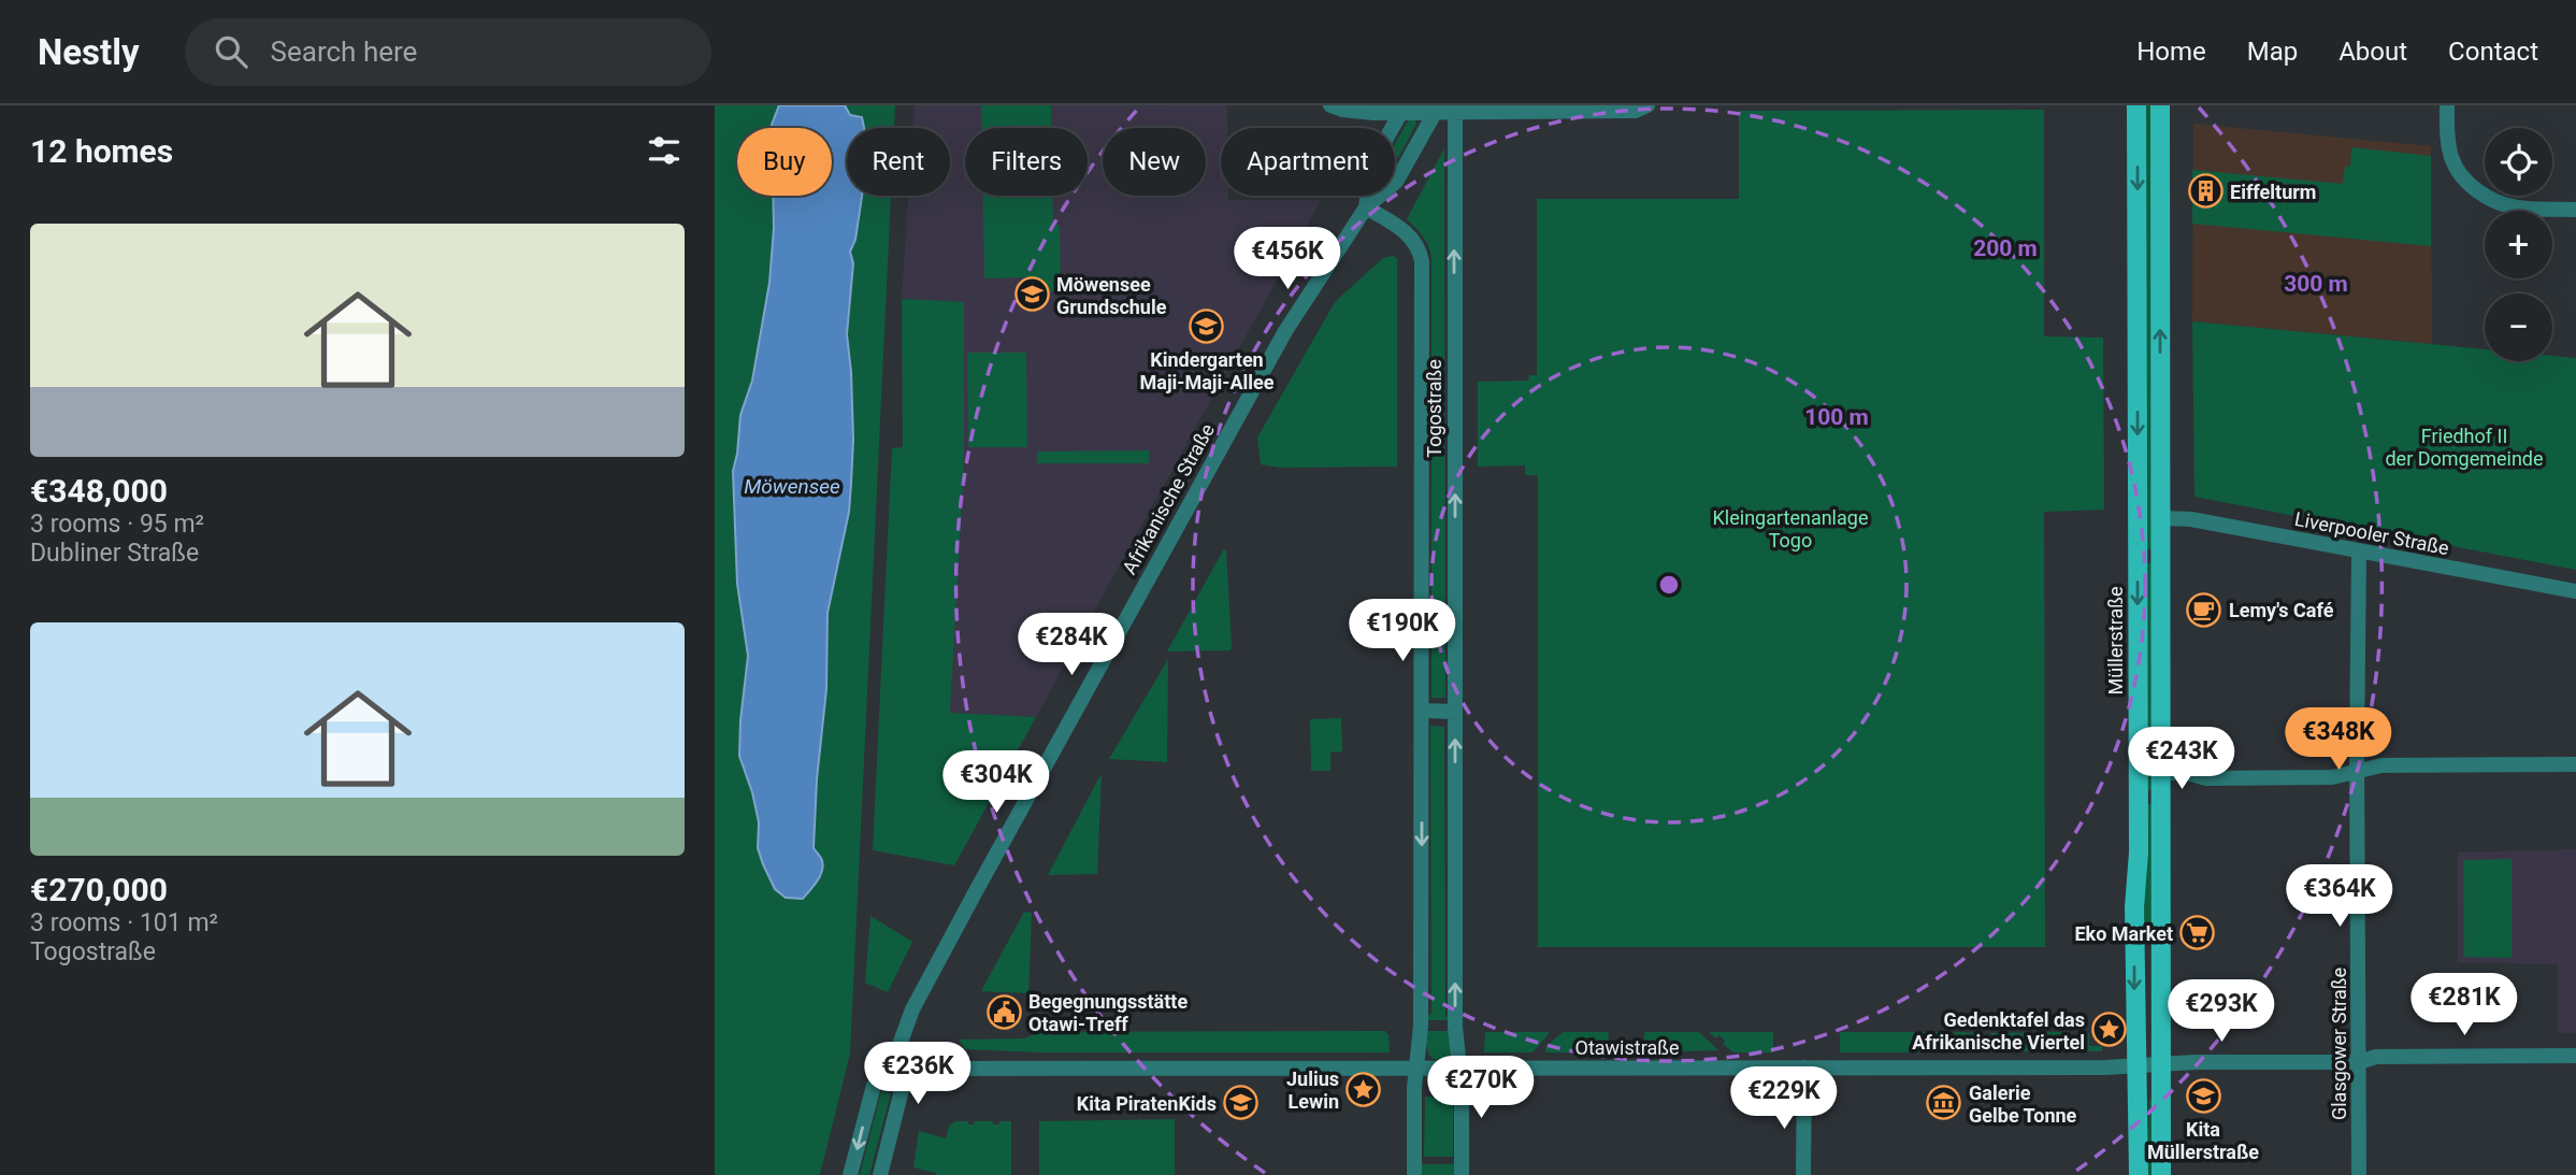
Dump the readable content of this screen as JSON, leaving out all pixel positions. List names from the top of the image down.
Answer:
{
  "streets": {
    "main road": ["Müllerstraße"],
    "street": [
      "Togostraße",
      "Afrikanische Straße",
      "Liverpooler Straße",
      "Glasgower Straße",
      "Otawistraße"
    ]
  },
  "crossings": [
    ["Togostraße", "Afrikanische Straße"],
    ["Togostraße", "Otawistraße"],
    ["Afrikanische Straße", "Otawistraße"],
    ["Liverpooler Straße", "Glasgower Straße"],
    ["Müllerstraße", "Otawistraße"],
    ["Glasgower Straße", "Otawistraße"]
  ],
  "water": ["Möwensee"],
  "parks": ["Friedhof II der Domgemeinde", "Kleingartenanlage Togo"],
  "places": {
    "building": ["Eiffelturm"],
    "school or university": [
      "Möwensee Grundschule",
      "Kindergarten Maji-Maji-Allee",
      "Kita Müllerstraße",
      "Kita PiratenKids"
    ],
    "cafe": ["Lemy's Café"],
    "supermarket": ["Eko Market"],
    "public building": ["Begegnungsstätte Otawi-Treff"],
    "place": ["Gedenktafel das Afrikanische Viertel", "Julius Lewin"],
    "museum": ["Galerie Gelbe Tonne"]
  },
  "page": {
    "header": "Nestly",
    "search": "Search here",
    "nav": [
      "Home",
      "Map",
      "About",
      "Contact"
    ],
    "heading": "12 homes",
    "map_buttons": ["+", "−"],
    "chip": [
      "Buy",
      "Rent",
      "Filters",
      "New",
      "Apartment"
    ],
    "list": [
      {
        "name": "€348,000",
        "note": "3 rooms · 95 m² · Dubliner Straße"
      },
      {
        "name": "€270,000",
        "note": "3 rooms · 101 m² · Togostraße"
      }
    ],
    "price": [
      "€456K",
      "€190K",
      "€284K",
      "€348K",
      "€243K",
      "€304K",
      "€364K",
      "€281K",
      "€293K",
      "€236K",
      "€270K",
      "€229K"
    ]
  },
  "rings": ["200 m", "300 m", "100 m"]
}
